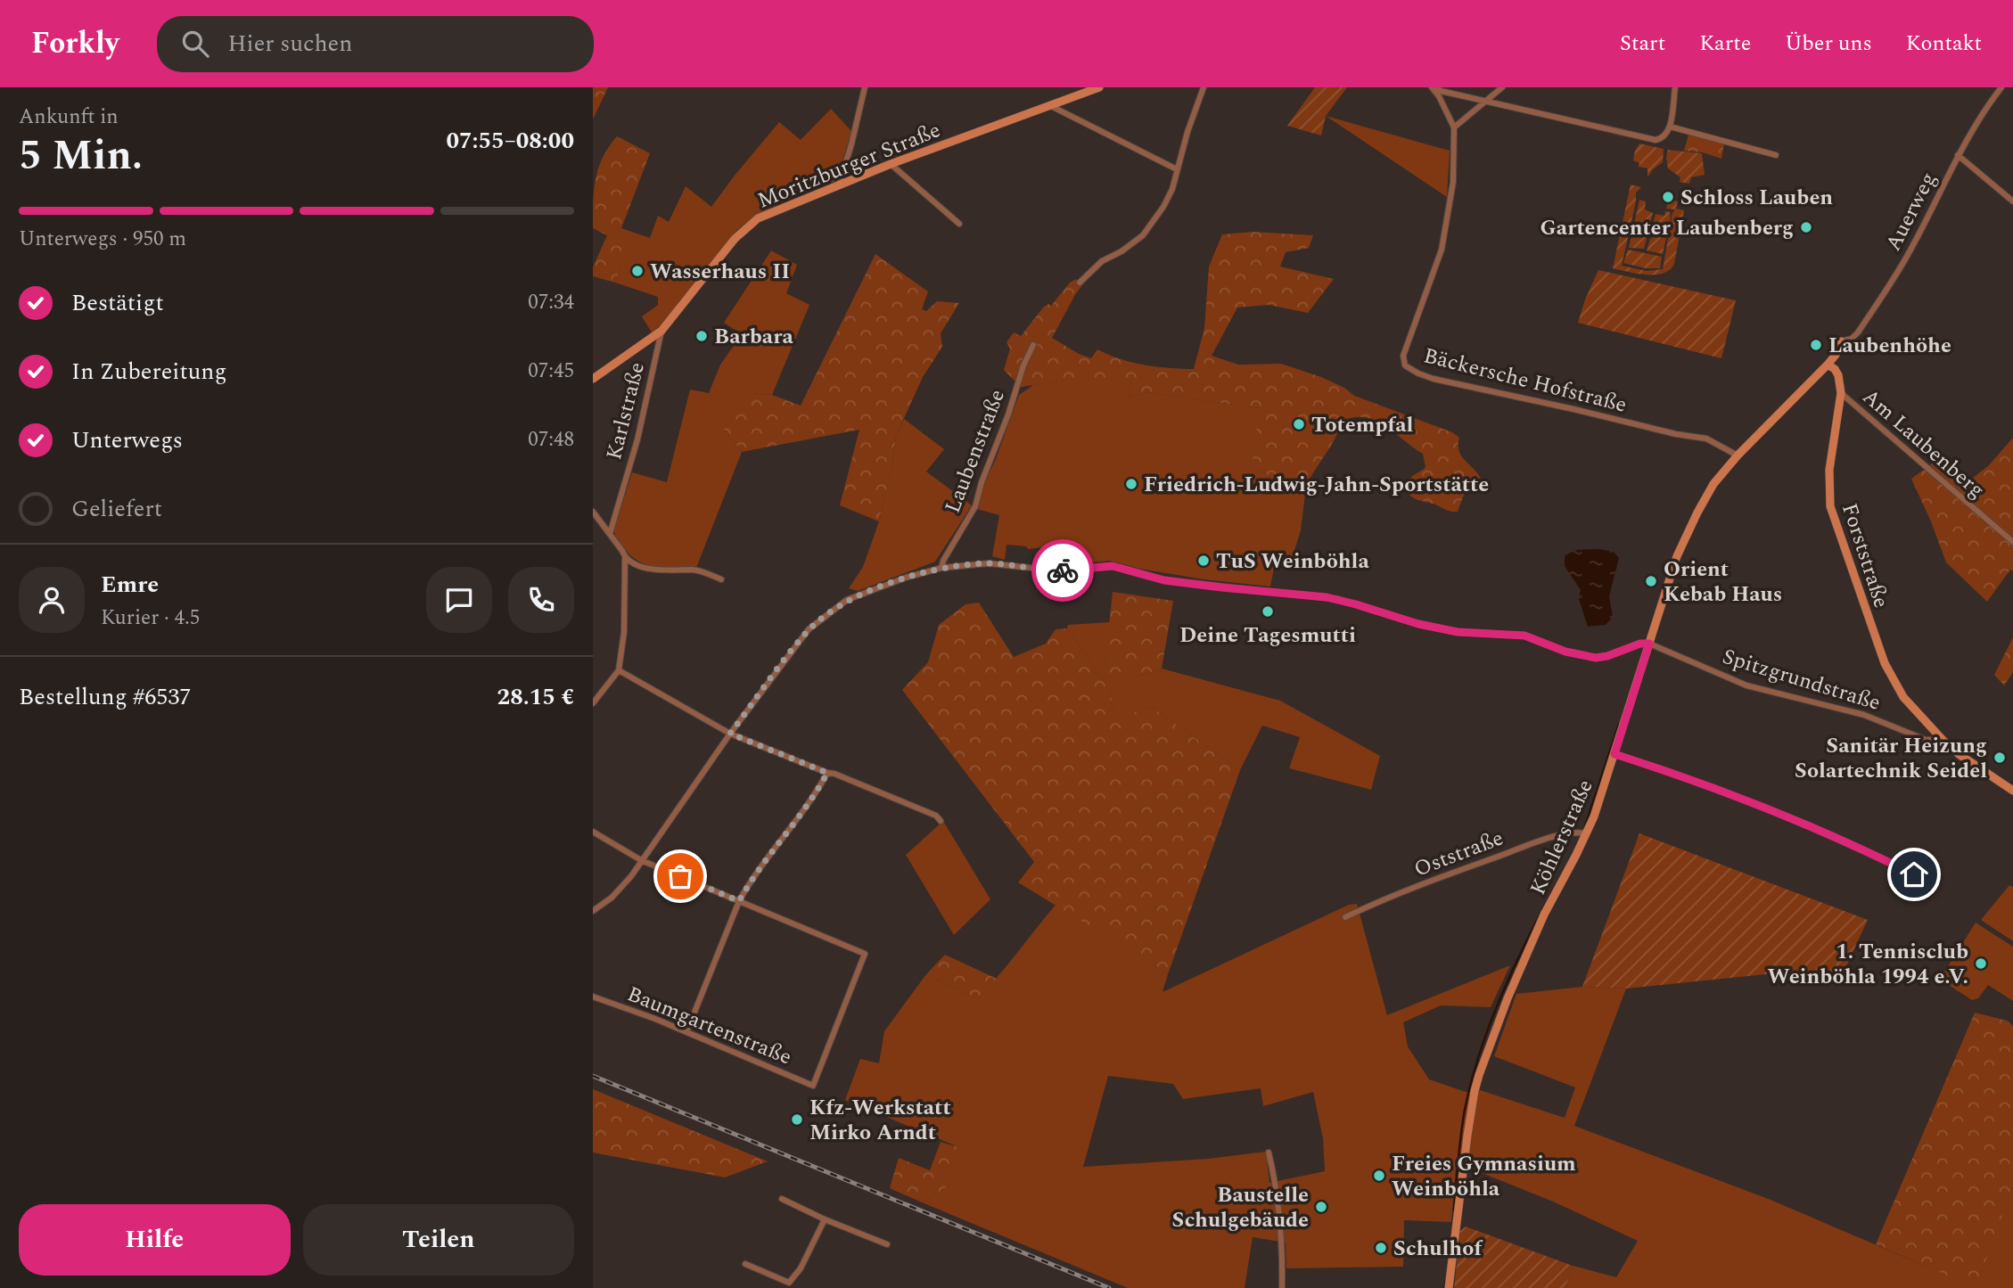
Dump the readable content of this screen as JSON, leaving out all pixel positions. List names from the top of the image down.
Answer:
{
  "streets": {
    "street": [
      "Moritzburger Straße",
      "Auerweg",
      "Bäckersche Hofstraße",
      "Karlstraße",
      "Am Laubenberg",
      "Laubenstraße",
      "Forststraße",
      "Spitzgrundstraße",
      "Köhlerstraße",
      "Oststraße",
      "Baumgartenstraße"
    ]
  },
  "crossings": [
    ["Moritzburger Straße", "Karlstraße"],
    ["Auerweg", "Köhlerstraße"],
    ["Bäckersche Hofstraße", "Köhlerstraße"],
    ["Am Laubenberg", "Forststraße"],
    ["Forststraße", "Spitzgrundstraße"],
    ["Spitzgrundstraße", "Köhlerstraße"],
    ["Köhlerstraße", "Oststraße"]
  ],
  "places": [
    "Schloss Lauben",
    "Gartencenter Laubenberg",
    "Wasserhaus II",
    "Barbara",
    "Laubenhöhe",
    "Totempfal",
    "Friedrich-Ludwig-Jahn-Sportstätte",
    "TuS Weinböhla",
    "Orient Kebab Haus",
    "Deine Tagesmutti",
    "Sanitär Heizung Solartechnik Seidel",
    "1. Tennisclub Weinböhla 1994 e.V.",
    "Kfz-Werkstatt Mirko Arndt",
    "Freies Gymnasium Weinböhla",
    "Baustelle Schulgebäude",
    "Schulhof"
  ],
  "page": {
    "header": "Forkly",
    "search": "Hier suchen",
    "nav": [
      "Start",
      "Karte",
      "Über uns",
      "Kontakt"
    ],
    "heading": ["5 Min.", "Ankunft in", "07:55–08:00"],
    "panel": [
      "Emre",
      "Kurier · 4.5",
      "Bestellung #6537",
      "28.15 €"
    ],
    "bar": "Unterwegs · 950 m",
    "list": [
      ["Bestätigt", "07:34"],
      ["In Zubereitung", "07:45"],
      ["Unterwegs", "07:48"],
      "Geliefert"
    ],
    "buttons": ["Hilfe", "Teilen"]
  }
}
